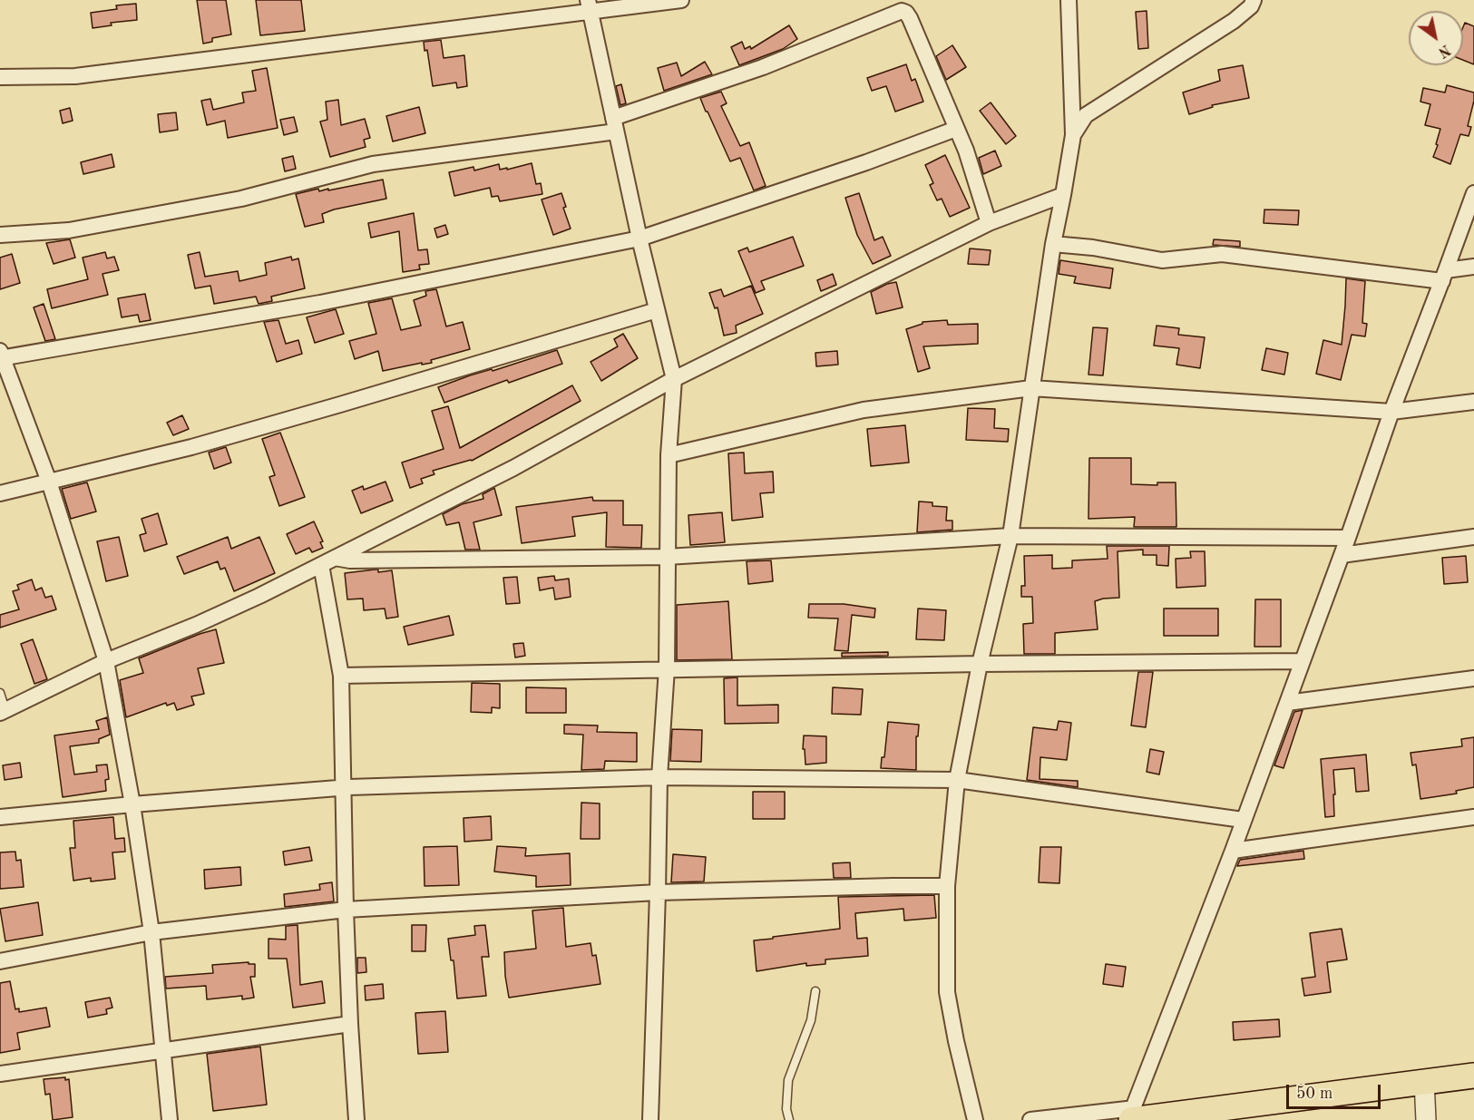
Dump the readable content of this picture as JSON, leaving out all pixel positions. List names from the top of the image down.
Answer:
{
  "scale_bar": "50 m",
  "north": "bottom right"
}
